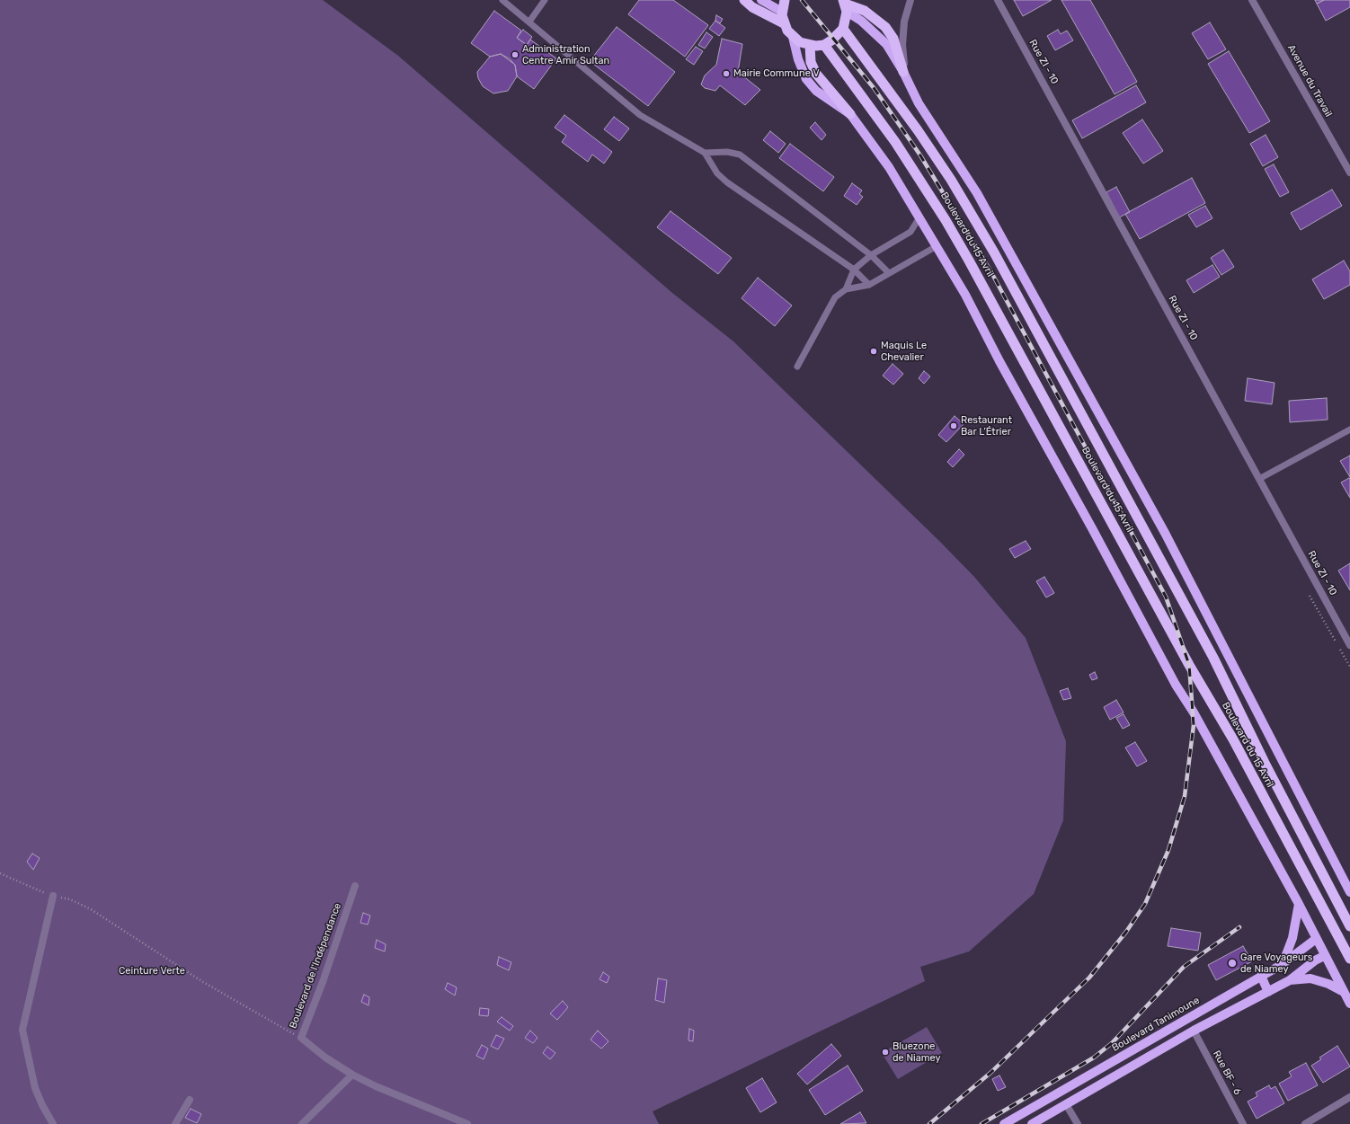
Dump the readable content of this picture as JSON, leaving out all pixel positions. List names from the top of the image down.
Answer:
{
  "streets": {
    "highway": ["Boulevard du 15 Avril"],
    "main road": ["Boulevard Tanimoune"],
    "street": [
      "Rue ZI - 10",
      "Avenue du Travail",
      "Boulevard de l'Indépendance",
      "Rue BF - 6"
    ]
  },
  "parks": ["Ceinture Verte"],
  "places": [
    "Administration Centre Amir Sultan",
    "Mairie Commune V",
    "Maquis Le Chevalier",
    "Restaurant Bar L’Étrier",
    "Gare Voyageurs de Niamey",
    "Bluezone de Niamey"
  ]
}
